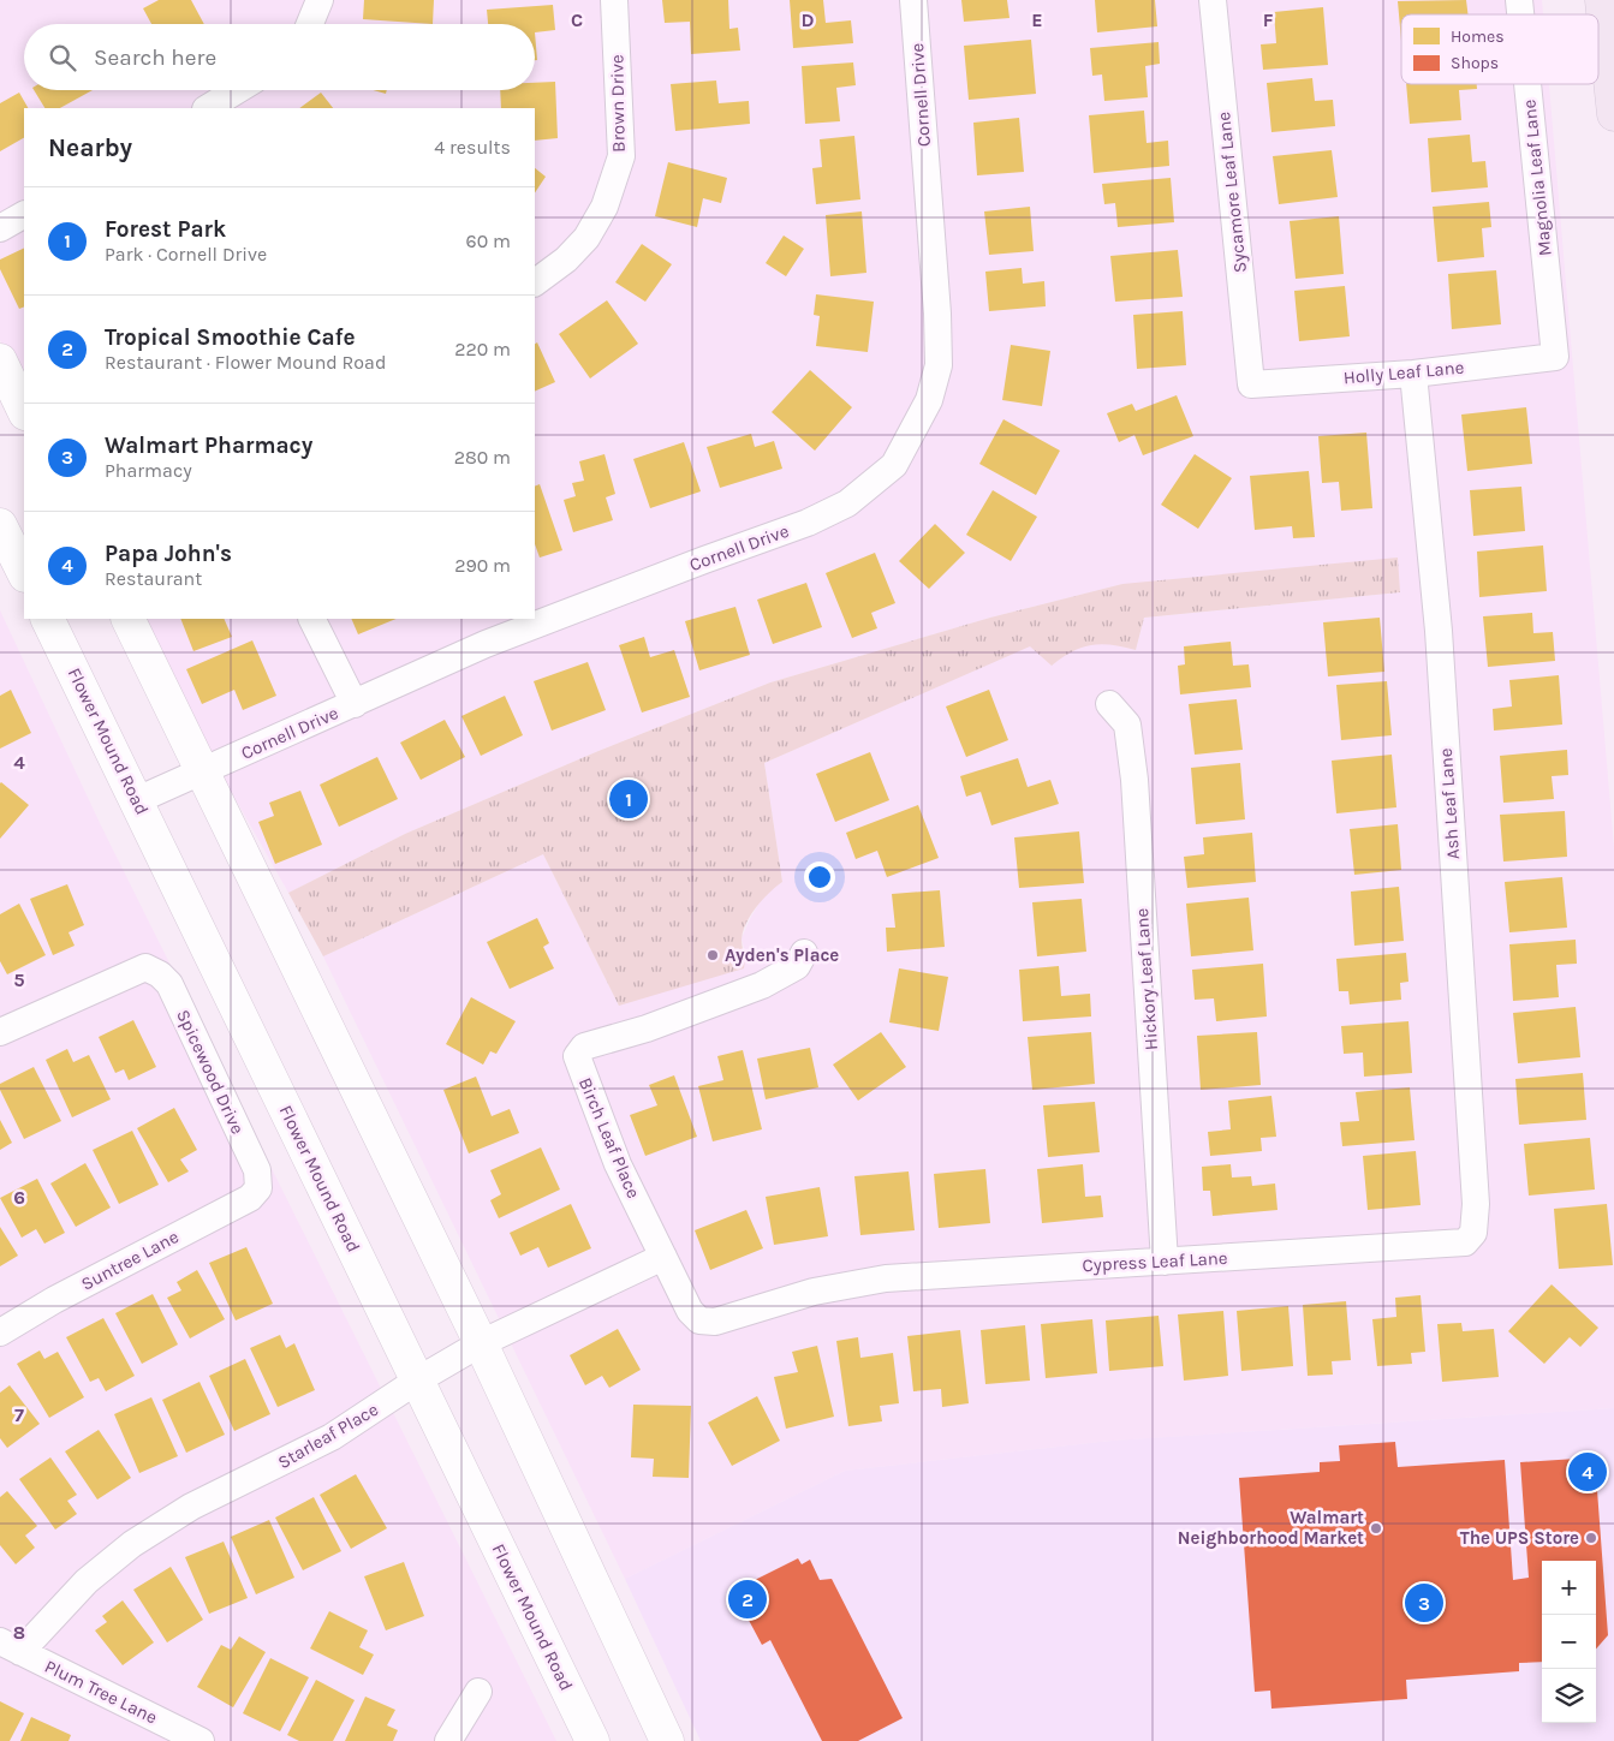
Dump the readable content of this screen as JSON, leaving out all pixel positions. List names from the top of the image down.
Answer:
{
  "streets": {
    "main road": ["Flower Mound Road"],
    "street": [
      "Cornell Drive",
      "Brown Drive",
      "Magnolia Leaf Lane",
      "Sycamore Leaf Lane",
      "Holly Leaf Lane",
      "Ash Leaf Lane",
      "Hickory Leaf Lane",
      "Spicewood Drive",
      "Birch Leaf Place",
      "Suntree Lane",
      "Cypress Leaf Lane",
      "Starleaf Place",
      "Plum Tree Lane"
    ]
  },
  "crossings": [
    ["Cornell Drive", "Flower Mound Road"],
    ["Magnolia Leaf Lane", "Holly Leaf Lane"],
    ["Sycamore Leaf Lane", "Holly Leaf Lane"],
    ["Holly Leaf Lane", "Ash Leaf Lane"],
    ["Flower Mound Road", "Starleaf Place"],
    ["Ash Leaf Lane", "Cypress Leaf Lane"],
    ["Hickory Leaf Lane", "Cypress Leaf Lane"],
    ["Spicewood Drive", "Suntree Lane"],
    ["Birch Leaf Place", "Cypress Leaf Lane"],
    ["Birch Leaf Place", "Starleaf Place"],
    ["Starleaf Place", "Plum Tree Lane"]
  ],
  "places": ["Ayden's Place", "Walmart Neighborhood Market", "The UPS Store"],
  "legend": ["Homes", "Shops"],
  "page": {
    "search": "Search here",
    "heading": ["Nearby", "4 results"],
    "list": [
      {
        "mark": "1",
        "name": "Forest Park",
        "note": "Park · Cornell Drive",
        "value": "60 m"
      },
      {
        "mark": "2",
        "name": "Tropical Smoothie Cafe",
        "note": "Restaurant · Flower Mound Road",
        "value": "220 m"
      },
      {
        "mark": "3",
        "name": "Walmart Pharmacy",
        "note": "Pharmacy",
        "value": "280 m"
      },
      {
        "mark": "4",
        "name": "Papa John's",
        "note": "Restaurant",
        "value": "290 m"
      }
    ],
    "pins": [
      "1",
      "4",
      "2",
      "3"
    ],
    "map_buttons": ["+", "−"]
  },
  "grid": {
    "columns": [
      "C",
      "D",
      "E",
      "F"
    ],
    "rows": [
      "4",
      "5",
      "6",
      "7",
      "8"
    ]
  }
}
